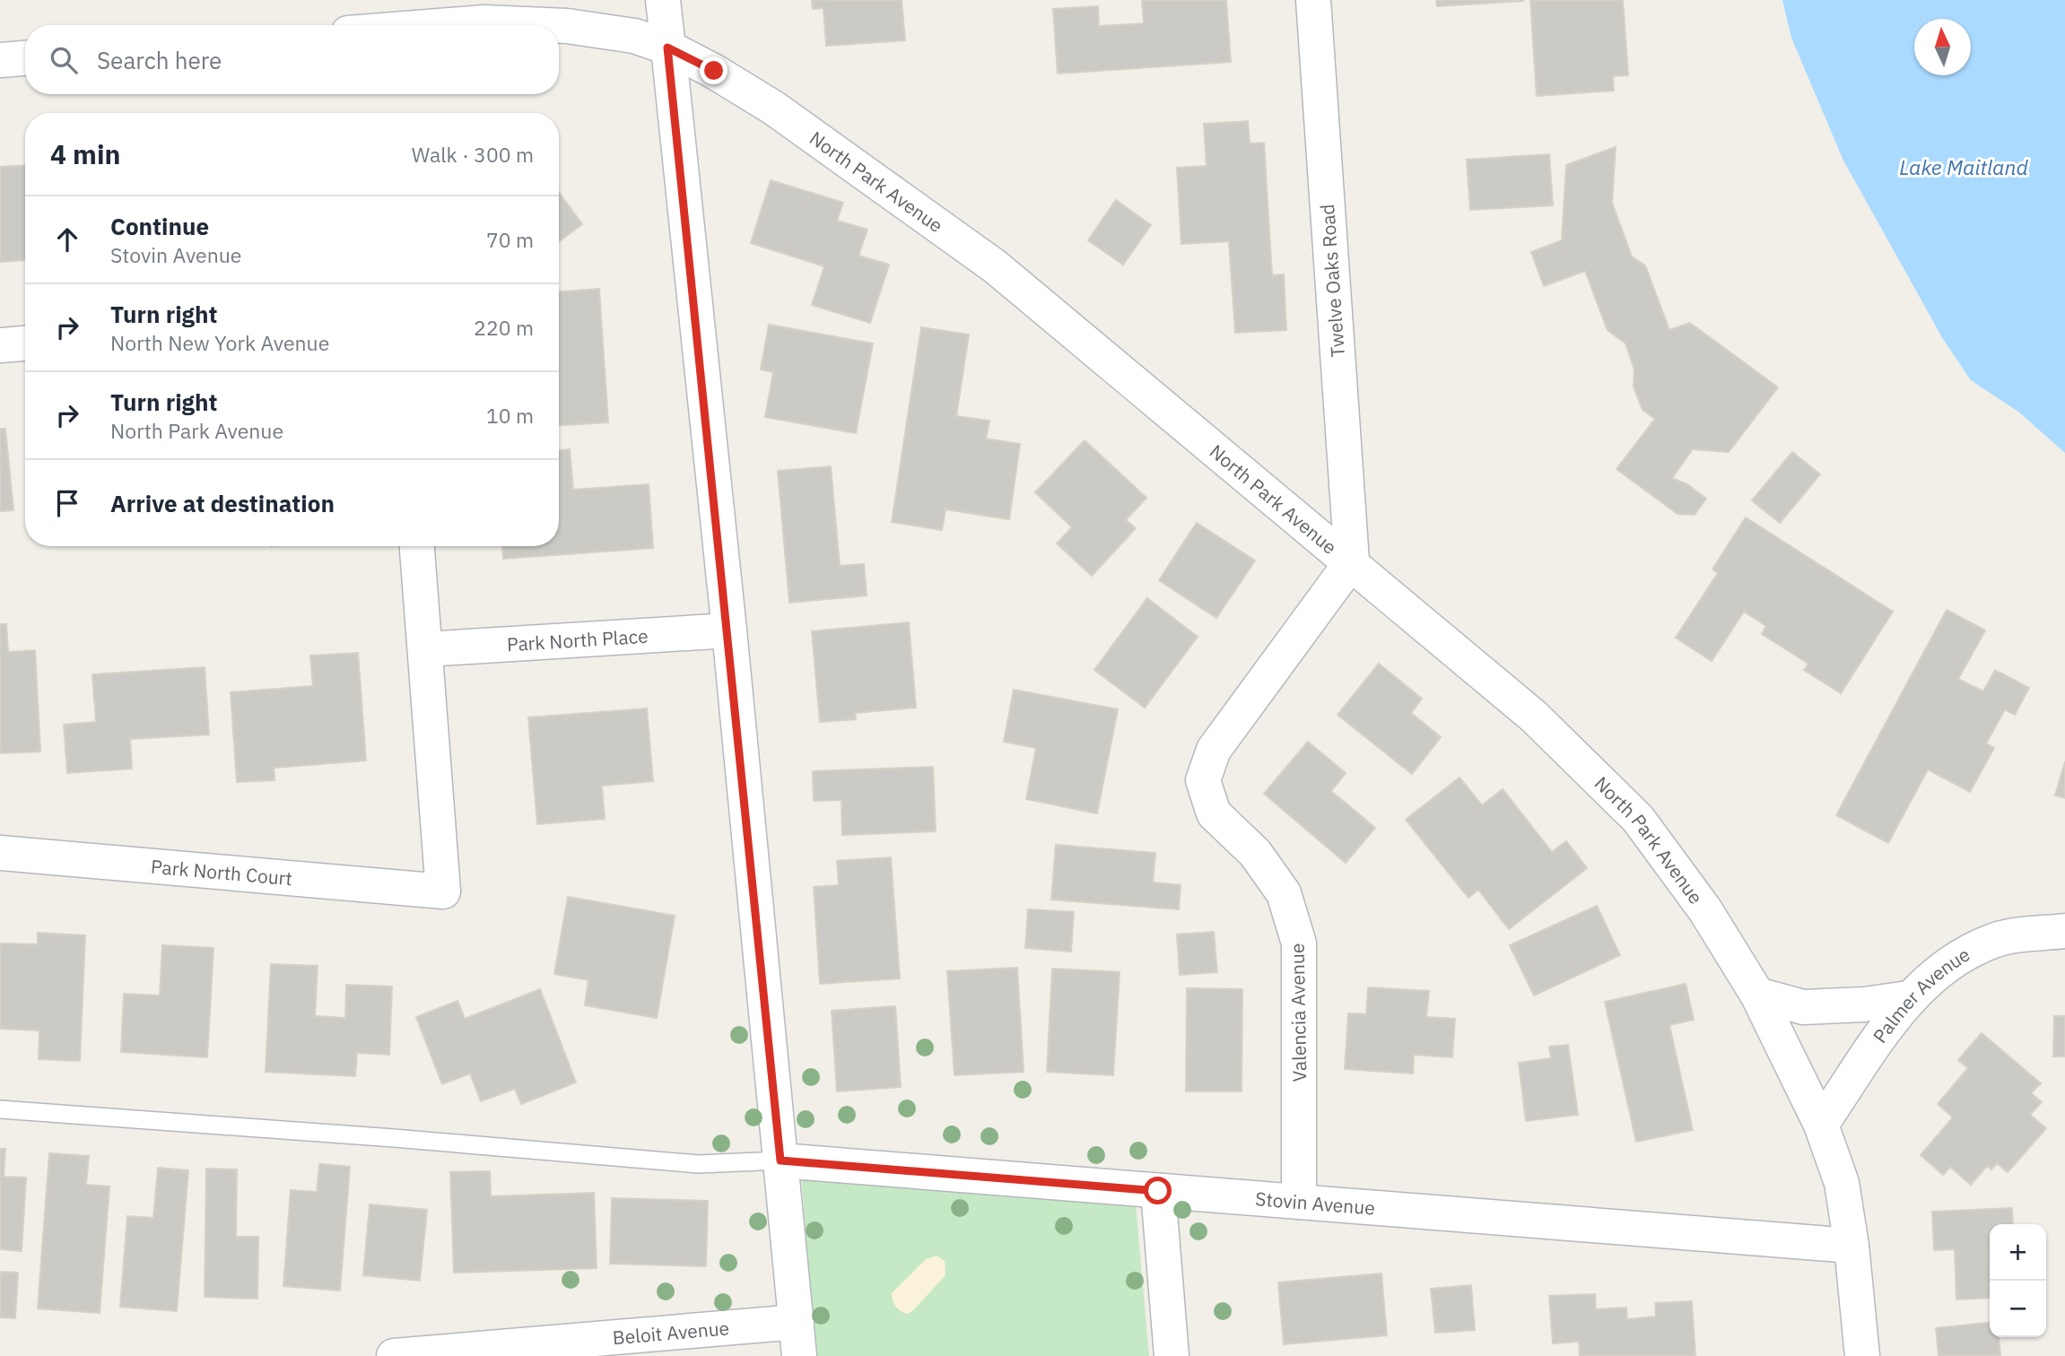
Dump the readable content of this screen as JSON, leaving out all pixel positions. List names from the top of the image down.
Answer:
{
  "streets": {
    "street": [
      "North Park Avenue",
      "Twelve Oaks Road",
      "Park North Place",
      "Park North Court",
      "Palmer Avenue",
      "Valencia Avenue",
      "Stovin Avenue",
      "Beloit Avenue"
    ]
  },
  "crossings": [
    ["North Park Avenue", "Twelve Oaks Road"],
    ["North Park Avenue", "Palmer Avenue"],
    ["North Park Avenue", "Valencia Avenue"],
    ["North Park Avenue", "Stovin Avenue"],
    ["Twelve Oaks Road", "Valencia Avenue"],
    ["Park North Place", "Park North Court"],
    ["Valencia Avenue", "Stovin Avenue"]
  ],
  "water": ["Lake Maitland"],
  "north": "top",
  "page": {
    "search": "Search here",
    "heading": ["4 min", "Walk · 300 m"],
    "list": [
      ["Continue", "Stovin Avenue", "70 m"],
      ["Turn right", "North New York Avenue", "220 m"],
      ["Turn right", "North Park Avenue", "10 m"],
      "Arrive at destination"
    ],
    "map_buttons": ["+", "−"]
  }
}
